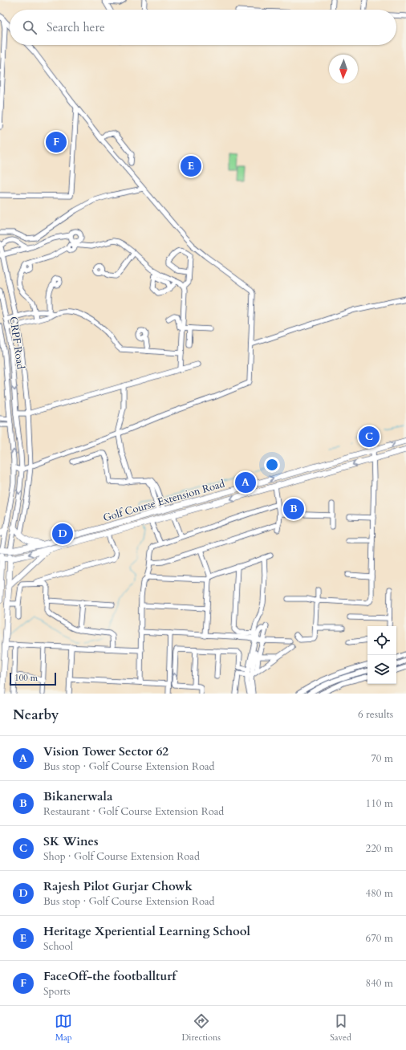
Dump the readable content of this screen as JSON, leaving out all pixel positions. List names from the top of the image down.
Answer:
{
  "streets": {
    "main road": ["Golf Course Extension Road"],
    "street": ["CRPF Road"]
  },
  "crossings": [
    ["CRPF Road", "Golf Course Extension Road"]
  ],
  "scale_bar": "100 m",
  "north": "bottom",
  "page": {
    "search": "Search here",
    "pins": [
      "F",
      "E",
      "C",
      "A",
      "B",
      "D"
    ],
    "scale": "100 m",
    "heading": ["Nearby", "6 results"],
    "list": [
      {
        "mark": "A",
        "name": "Vision Tower Sector 62",
        "note": "Bus stop · Golf Course Extension Road",
        "value": "70 m"
      },
      {
        "mark": "B",
        "name": "Bikanerwala",
        "note": "Restaurant · Golf Course Extension Road",
        "value": "110 m"
      },
      {
        "mark": "C",
        "name": "SK Wines",
        "note": "Shop · Golf Course Extension Road",
        "value": "220 m"
      },
      {
        "mark": "D",
        "name": "Rajesh Pilot Gurjar Chowk",
        "note": "Bus stop · Golf Course Extension Road",
        "value": "480 m"
      },
      {
        "mark": "E",
        "name": "Heritage Xperiential Learning School",
        "note": "School",
        "value": "670 m"
      },
      {
        "mark": "F",
        "name": "FaceOff-the footballturf",
        "note": "Sports",
        "value": "840 m"
      }
    ],
    "nav": ["Map", "Directions", "Saved"]
  }
}
